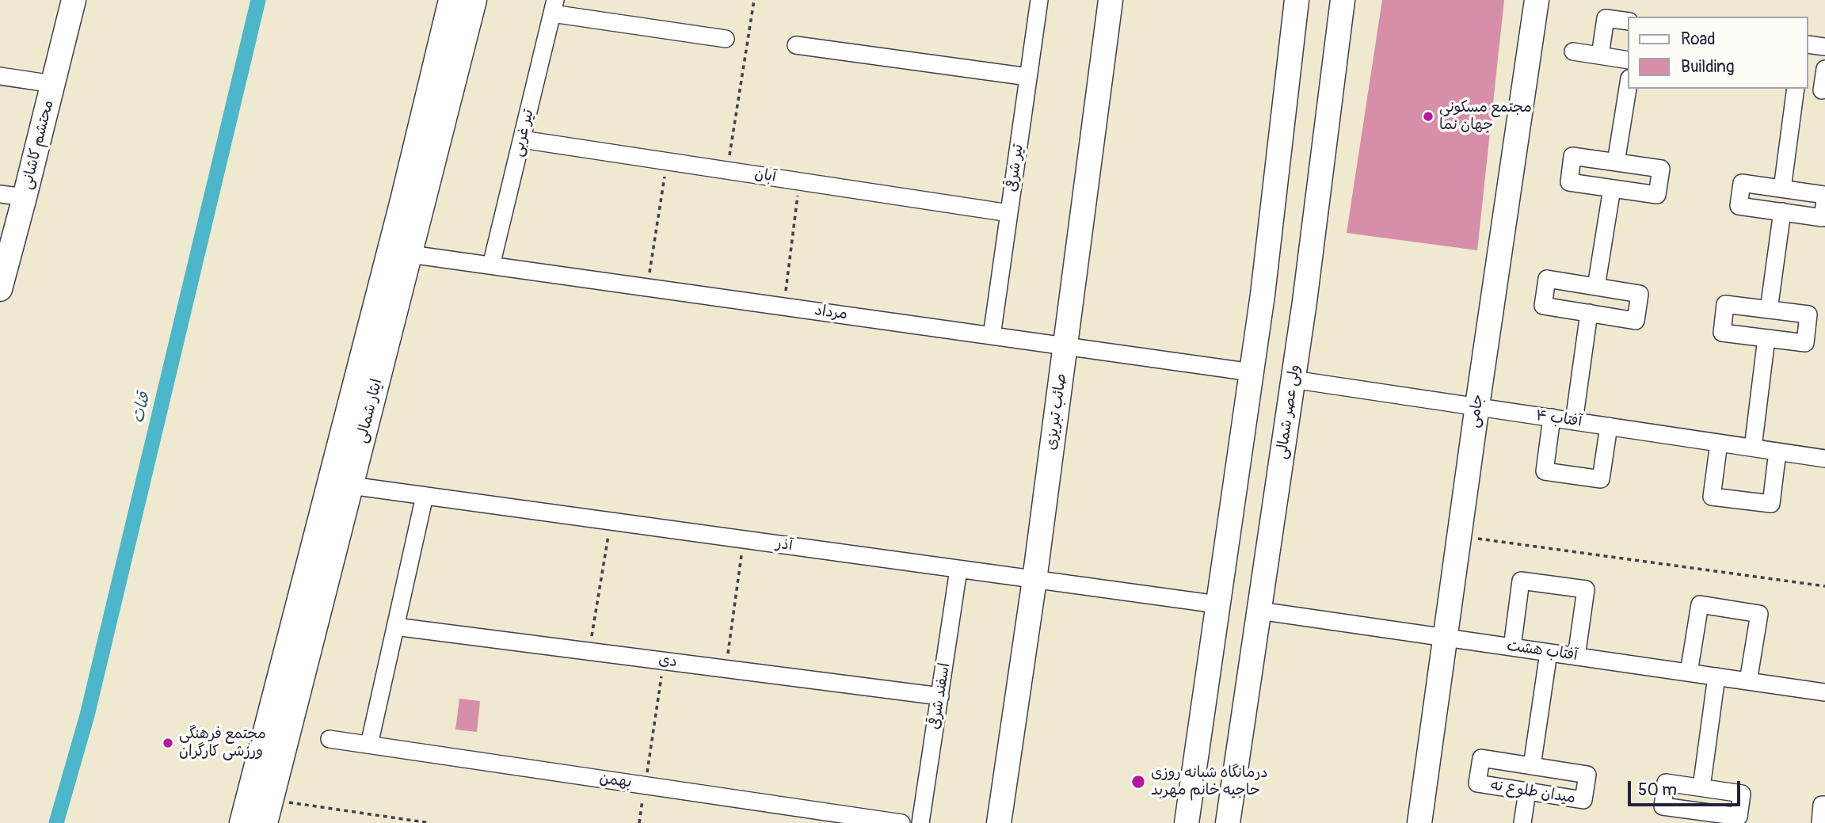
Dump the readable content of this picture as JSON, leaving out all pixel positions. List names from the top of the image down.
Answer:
{
  "streets": {
    "main road": [
      "محتشم کاشانی",
      "ایثار شمالی",
      "جامی",
      "صائب تبریزی",
      "ولی عصر شمالی"
    ],
    "street": [
      "تیر غربی",
      "تیر شرقی",
      "آبان",
      "مرداد",
      "آفتاب ۴",
      "آذر",
      "آفتاب هشت",
      "دی",
      "اسفند شرقی",
      "بهمن",
      "میدان طلوع نه"
    ]
  },
  "crossings": [
    ["تیر غربی", "آبان"],
    ["تیر غربی", "مرداد"],
    ["تیر شرقی", "آبان"],
    ["تیر شرقی", "مرداد"],
    ["مرداد", "ایثار شمالی"],
    ["مرداد", "صائب تبریزی"],
    ["ایثار شمالی", "آذر"],
    ["جامی", "آفتاب ۴"],
    ["جامی", "آفتاب هشت"],
    ["صائب تبریزی", "آذر"],
    ["ولی عصر شمالی", "آفتاب ۴"],
    ["ولی عصر شمالی", "آفتاب هشت"],
    ["آذر", "اسفند شرقی"],
    ["دی", "اسفند شرقی"]
  ],
  "water": ["قنات"],
  "places": ["مجتمع مسکونی جهان نما", "مجتمع فرهنگی ورزشی کارگران", "درمانگاه شبانه‌ روزی حاجیه‌ خانم مهربد"],
  "legend": ["Road", "Building"],
  "scale_bar": "50 m"
}
